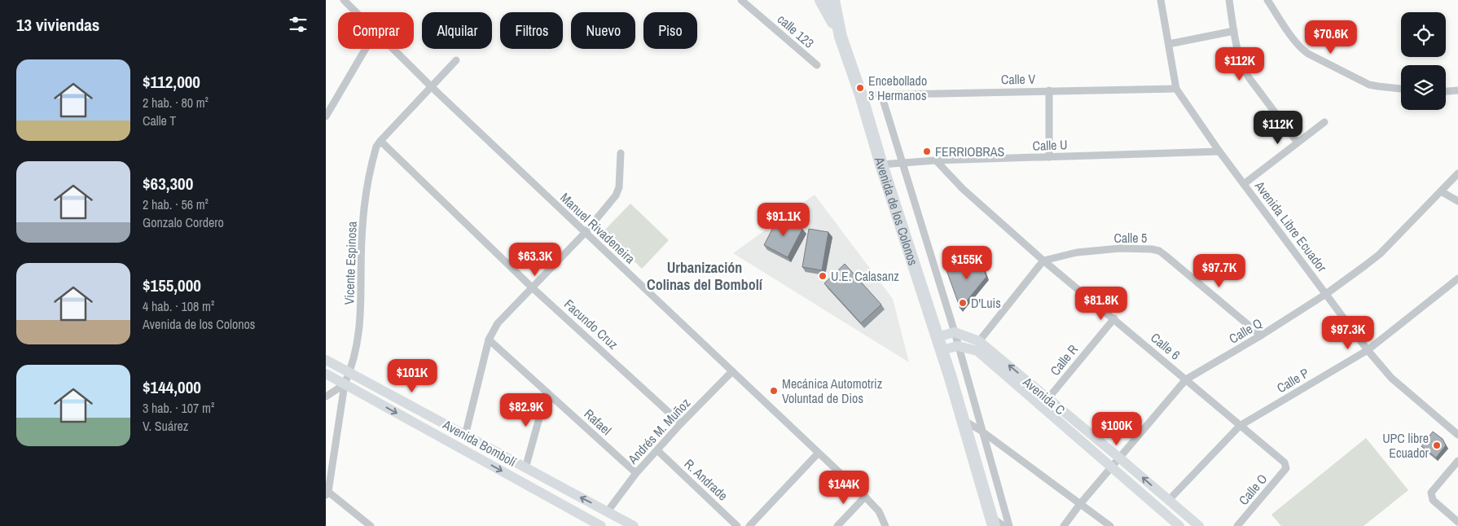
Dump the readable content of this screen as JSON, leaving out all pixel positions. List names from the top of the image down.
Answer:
{
  "streets": {
    "highway": ["Avenida de los Colonos"],
    "street": [
      "calle 123",
      "Calle V",
      "Calle U",
      "Avenida Libre Ecuador",
      "Manuel Rivadeneira",
      "Calle 5",
      "Vicente Espinosa",
      "Facundo Cruz",
      "Calle Q",
      "Calle 6",
      "Calle R",
      "Calle P",
      "Avenida C",
      "Rafael",
      "Andrés M. Muñoz",
      "Avenida Bombolí",
      "R. Andrade",
      "Calle O"
    ]
  },
  "crossings": [
    ["Calle V", "Avenida de los Colonos"],
    ["Calle V", "Avenida Libre Ecuador"],
    ["Calle U", "Avenida de los Colonos"],
    ["Calle U", "Avenida Libre Ecuador"],
    ["Calle U", "Calle 6"],
    ["Avenida de los Colonos", "Avenida C"],
    ["Avenida Libre Ecuador", "Calle Q"],
    ["Avenida Libre Ecuador", "Calle P"],
    ["Manuel Rivadeneira", "Vicente Espinosa"],
    ["Manuel Rivadeneira", "Andrés M. Muñoz"],
    ["Calle 5", "Calle Q"],
    ["Calle 5", "Calle 6"],
    ["Vicente Espinosa", "Facundo Cruz"],
    ["Vicente Espinosa", "Avenida Bombolí"],
    ["Facundo Cruz", "Andrés M. Muñoz"],
    ["Calle Q", "Calle 6"],
    ["Calle Q", "Avenida C"],
    ["Calle 6", "Calle R"],
    ["Calle 6", "Calle P"],
    ["Calle 6", "Calle O"],
    ["Calle R", "Avenida C"],
    ["Calle P", "Avenida C"],
    ["Rafael", "Andrés M. Muñoz"],
    ["Andrés M. Muñoz", "Avenida Bombolí"],
    ["Andrés M. Muñoz", "R. Andrade"]
  ],
  "districts": ["Urbanización Colinas del Bombolí"],
  "places": [
    "Encebollado 3 Hermanos",
    "FERRIOBRAS",
    "U.E. Calasanz",
    "D'Luis",
    "Mecánica Automotriz Voluntad de Dios",
    "UPC libre Ecuador"
  ],
  "page": {
    "heading": "13 viviendas",
    "chip": [
      "Comprar",
      "Alquilar",
      "Filtros",
      "Nuevo",
      "Piso"
    ],
    "price": [
      "$70.6K",
      "$112K",
      "$112K",
      "$91.1K",
      "$63.3K",
      "$155K",
      "$97.7K",
      "$81.8K",
      "$97.3K",
      "$101K",
      "$82.9K",
      "$100K",
      "$144K"
    ],
    "list": [
      {
        "name": "$112,000",
        "note": "2 hab. · 80 m² · Calle T"
      },
      {
        "name": "$63,300",
        "note": "2 hab. · 56 m² · Gonzalo Cordero"
      },
      {
        "name": "$155,000",
        "note": "4 hab. · 108 m² · Avenida de los Colonos"
      },
      {
        "name": "$144,000",
        "note": "3 hab. · 107 m² · V. Suárez"
      }
    ]
  }
}
